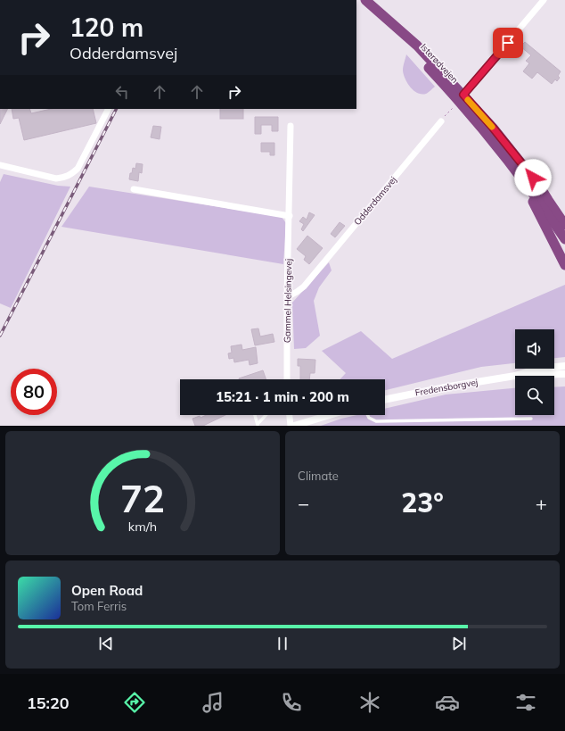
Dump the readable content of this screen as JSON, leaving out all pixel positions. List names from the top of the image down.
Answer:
{
  "streets": {
    "highway": ["Isterødvejen"],
    "street": ["Odderdamsvej", "Gammel Helsingevej", "Fredensborgvej"]
  },
  "crossings": [
    ["Odderdamsvej", "Gammel Helsingevej"]
  ],
  "page": {
    "turn": ["120 m", "Odderdamsvej"],
    "limit": "80",
    "trip": "15:21 · 1 min · 200 m",
    "tile": "Climate",
    "heat": ["−", "23°", "+"],
    "song": ["Open Road", "Tom Ferris"],
    "tabs": "15:20",
    "gauge": ["72", "km/h"]
  }
}
